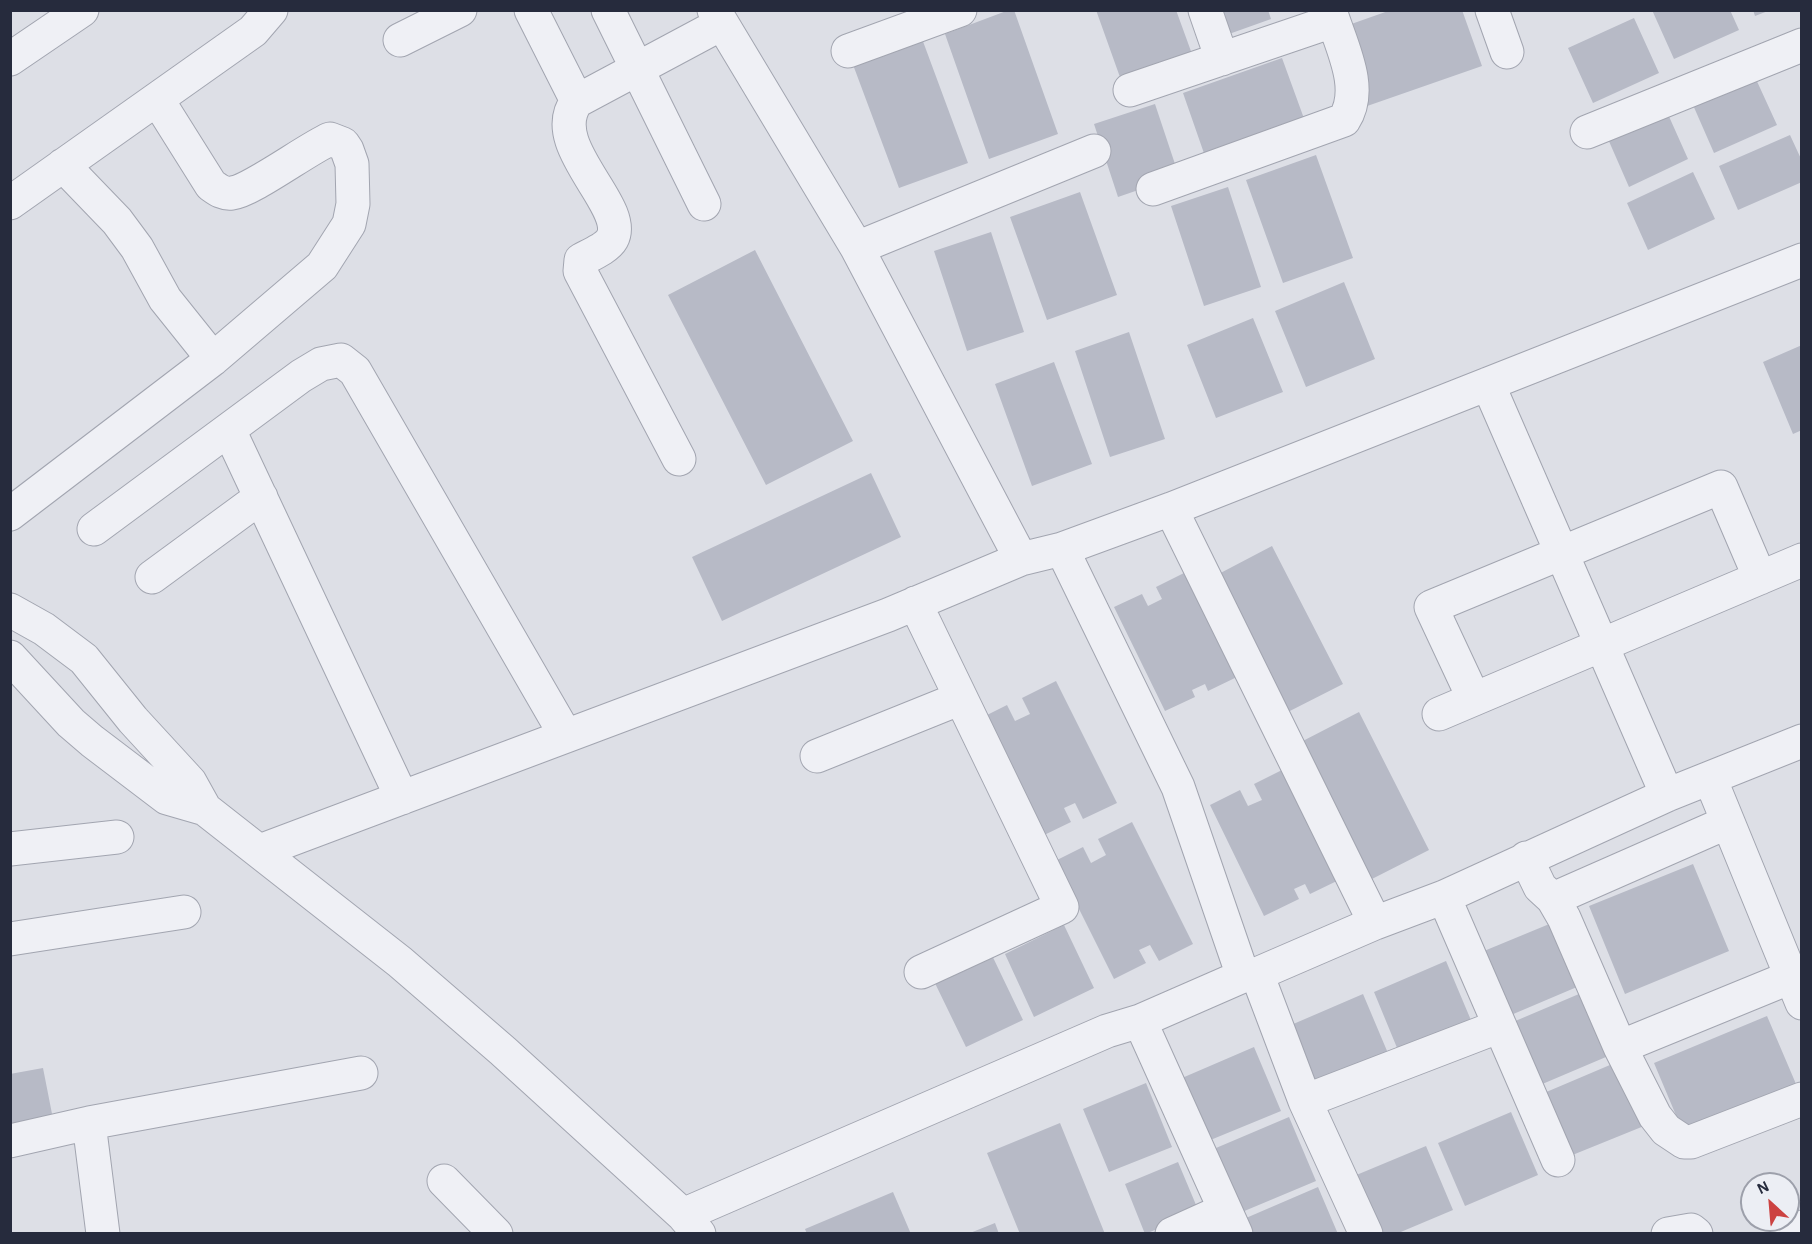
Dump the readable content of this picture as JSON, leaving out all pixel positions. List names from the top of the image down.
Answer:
{
  "north": "top left"
}
